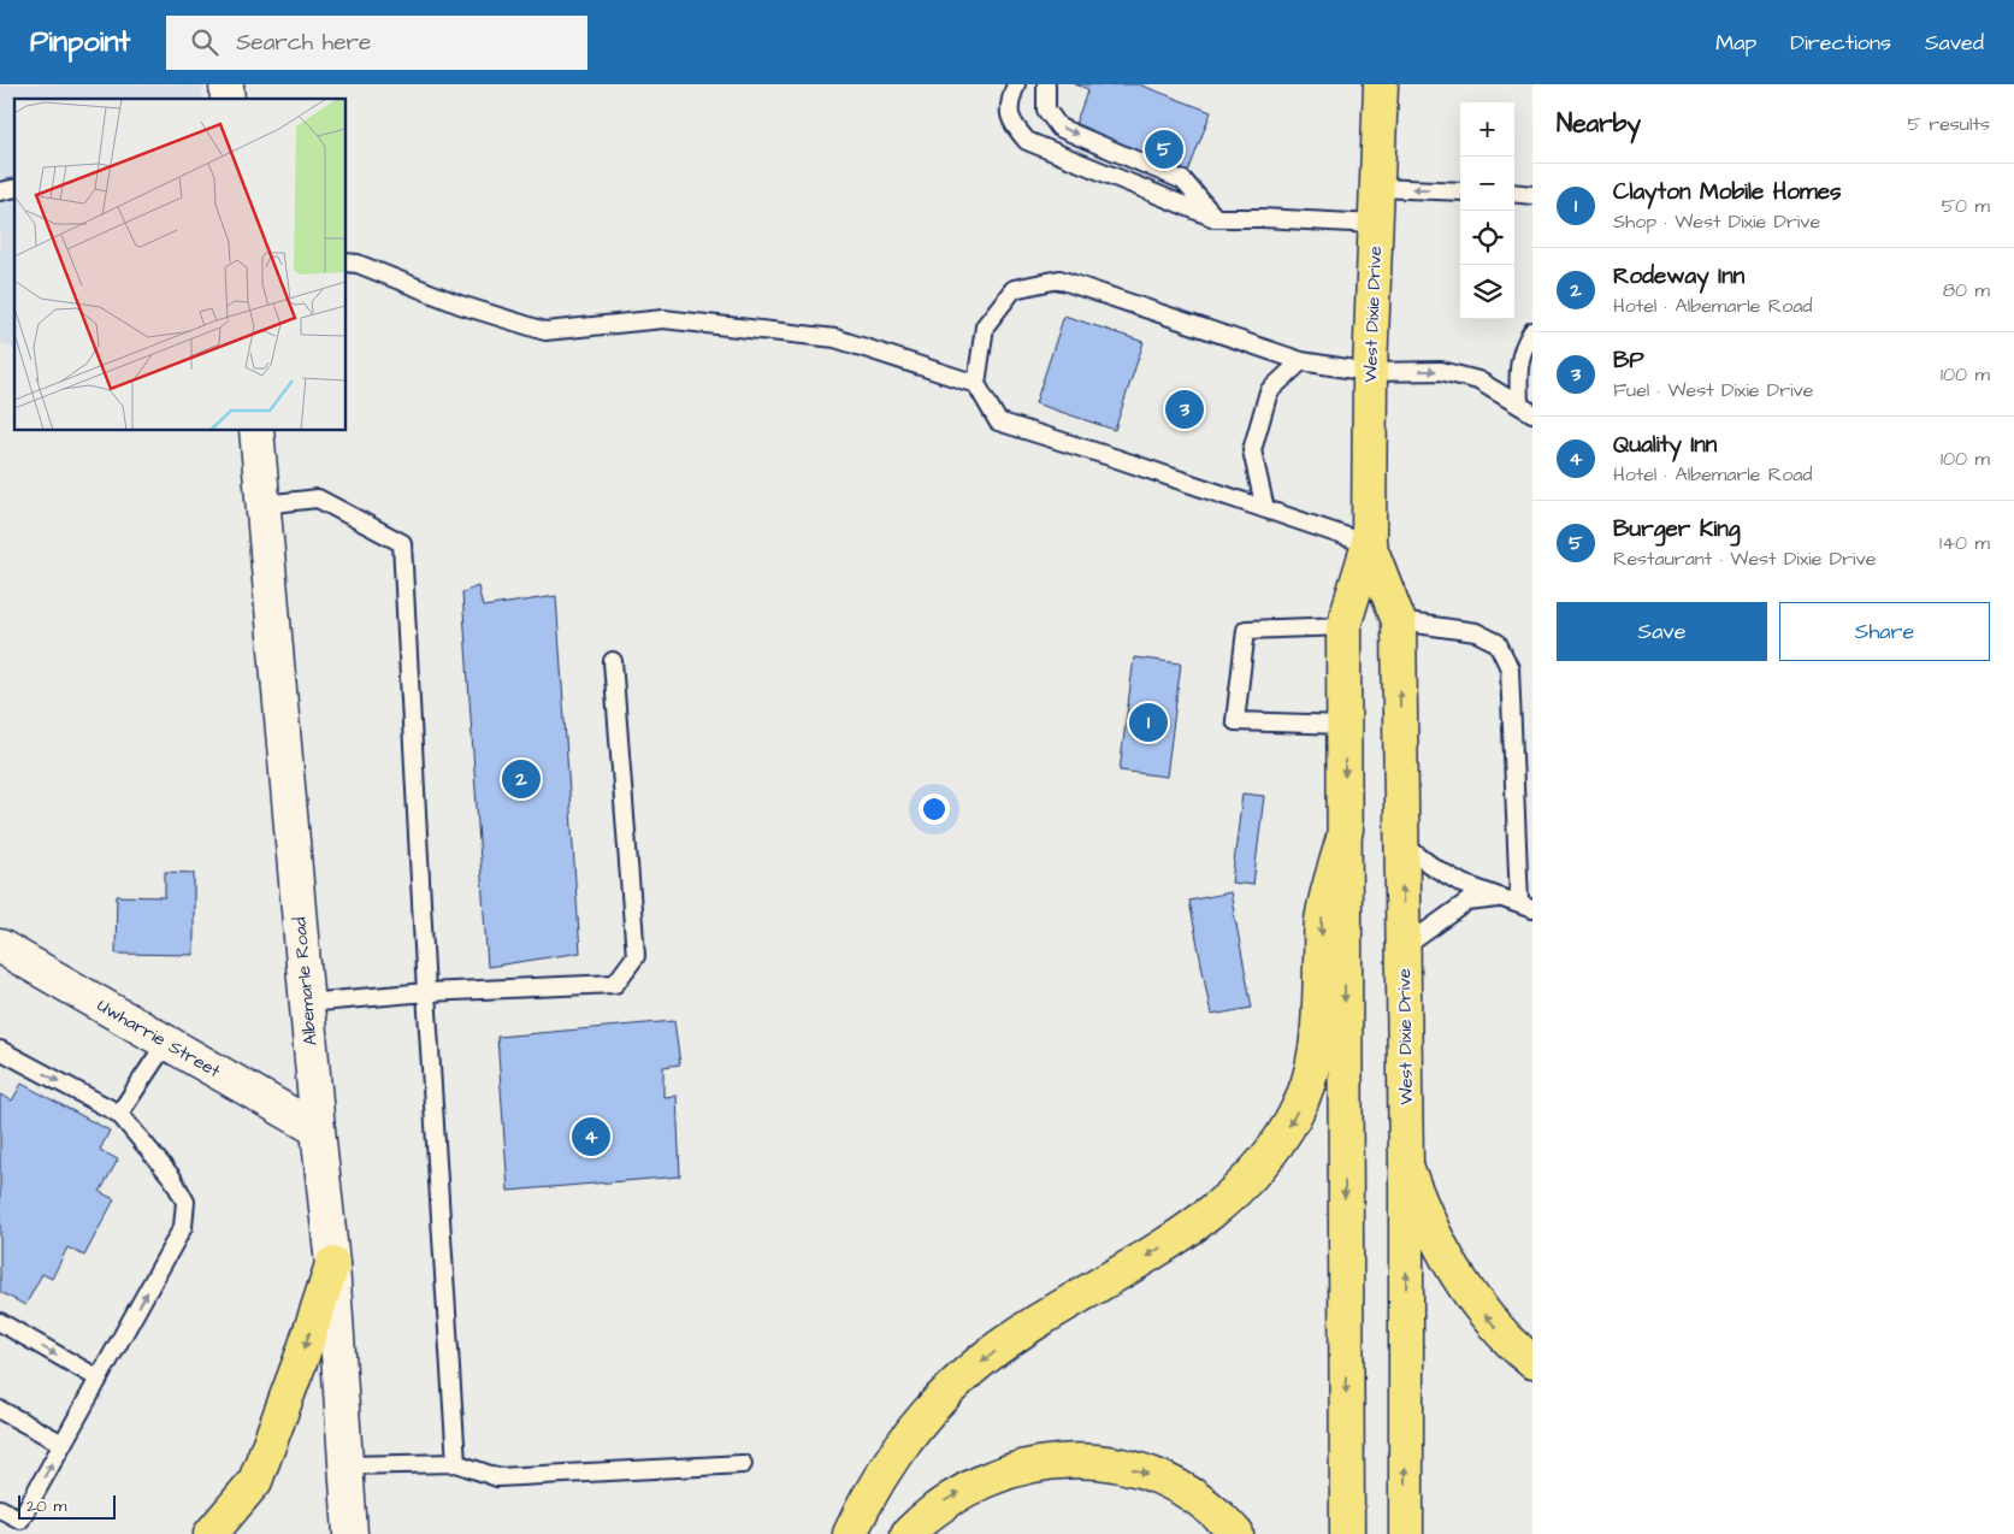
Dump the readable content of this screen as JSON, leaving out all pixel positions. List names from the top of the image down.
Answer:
{
  "streets": {
    "main road": ["West Dixie Drive", "Albemarle Road", "Uwharrie Street"]
  },
  "crossings": [
    ["Albemarle Road", "Uwharrie Street"]
  ],
  "scale_bar": "20 m",
  "page": {
    "header": "Pinpoint",
    "search": "Search here",
    "nav": ["Map", "Directions", "Saved"],
    "heading": ["Nearby", "5 results"],
    "map_buttons": ["+", "−"],
    "pins": [
      "5",
      "3",
      "1",
      "2",
      "4"
    ],
    "list": [
      {
        "mark": "1",
        "name": "Clayton Mobile Homes",
        "note": "Shop · West Dixie Drive",
        "value": "50 m"
      },
      {
        "mark": "2",
        "name": "Rodeway Inn",
        "note": "Hotel · Albemarle Road",
        "value": "80 m"
      },
      {
        "mark": "3",
        "name": "BP",
        "note": "Fuel · West Dixie Drive",
        "value": "100 m"
      },
      {
        "mark": "4",
        "name": "Quality Inn",
        "note": "Hotel · Albemarle Road",
        "value": "100 m"
      },
      {
        "mark": "5",
        "name": "Burger King",
        "note": "Restaurant · West Dixie Drive",
        "value": "140 m"
      }
    ],
    "buttons": ["Save", "Share"],
    "scale": "20 m"
  }
}
